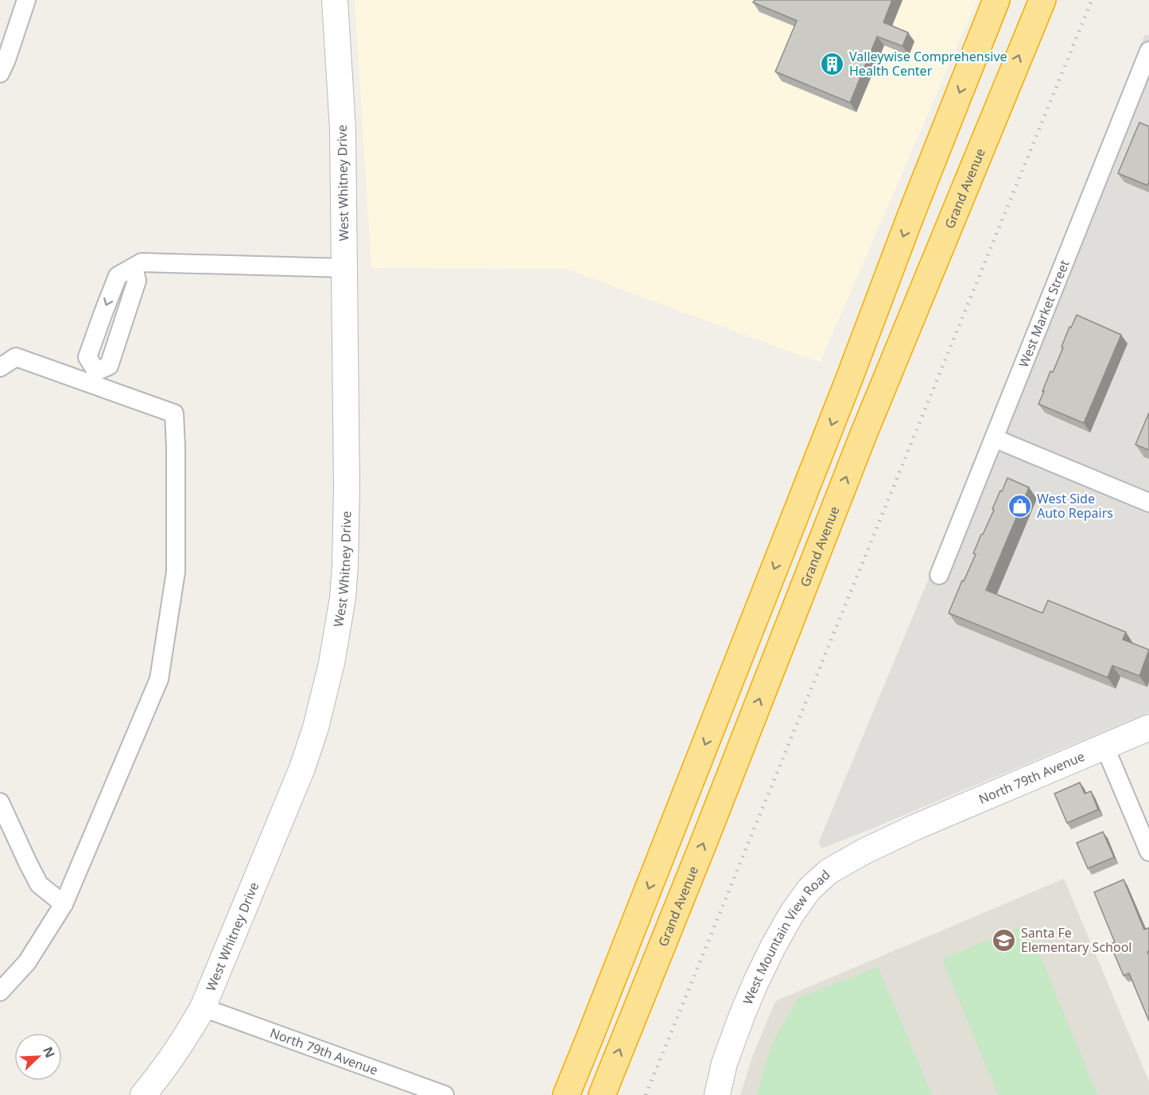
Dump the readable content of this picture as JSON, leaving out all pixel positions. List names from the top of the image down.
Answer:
{
  "streets": {
    "highway": ["Grand Avenue"],
    "street": [
      "West Whitney Drive",
      "West Market Street",
      "North 79th Avenue",
      "West Mountain View Road"
    ]
  },
  "crossings": [
    ["West Whitney Drive", "North 79th Avenue"],
    ["North 79th Avenue", "West Mountain View Road"]
  ],
  "places": {
    "building": ["Valleywise Comprehensive Health Center"],
    "shop": ["West Side Auto Repairs"],
    "school or university": ["Santa Fe Elementary School"]
  },
  "north": "top right"
}
